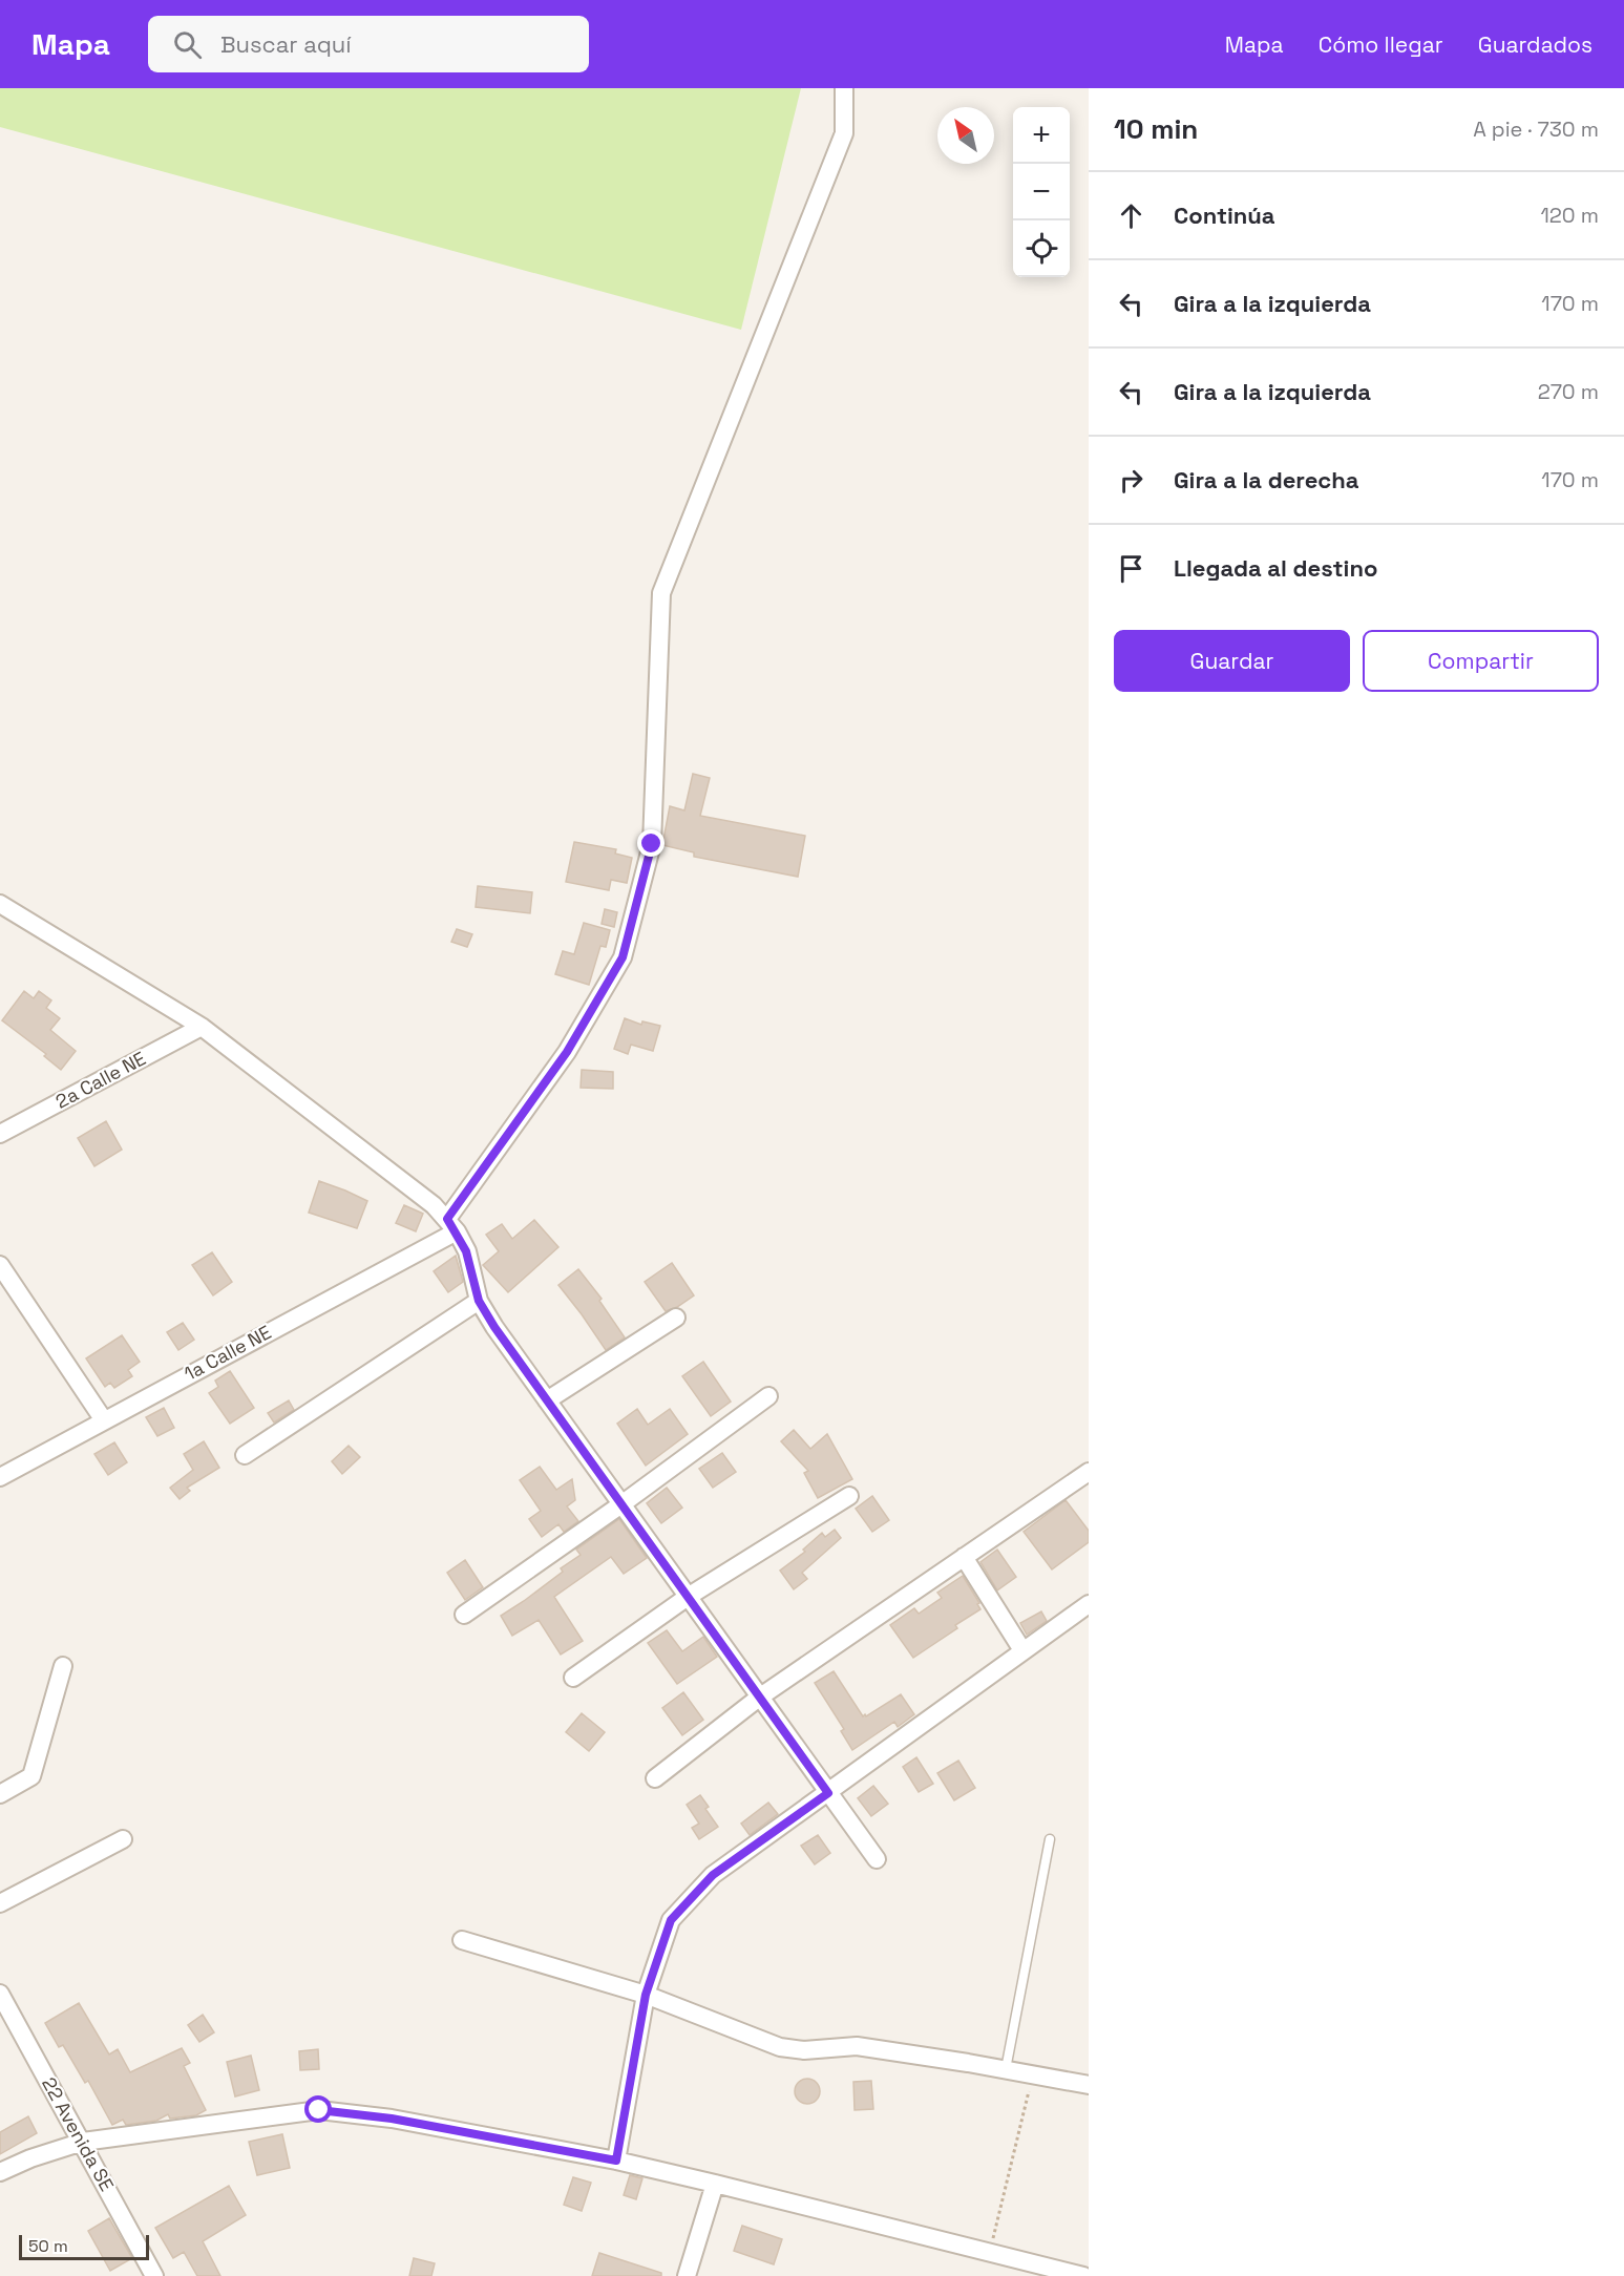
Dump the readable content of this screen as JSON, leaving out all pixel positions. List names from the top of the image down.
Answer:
{
  "streets": {
    "street": ["2a Calle NE", "1a Calle NE", "22 Avenida SE"]
  },
  "scale_bar": "50 m",
  "north": "top left",
  "page": {
    "header": "Mapa",
    "search": "Buscar aquí",
    "nav": ["Mapa", "Cómo llegar", "Guardados"],
    "heading": ["10 min", "A pie · 730 m"],
    "map_buttons": ["+", "−"],
    "list": [
      ["Continúa", "120 m"],
      ["Gira a la izquierda", "170 m"],
      ["Gira a la izquierda", "270 m"],
      ["Gira a la derecha", "170 m"],
      "Llegada al destino"
    ],
    "buttons": ["Guardar", "Compartir"],
    "scale": "50 m"
  }
}
